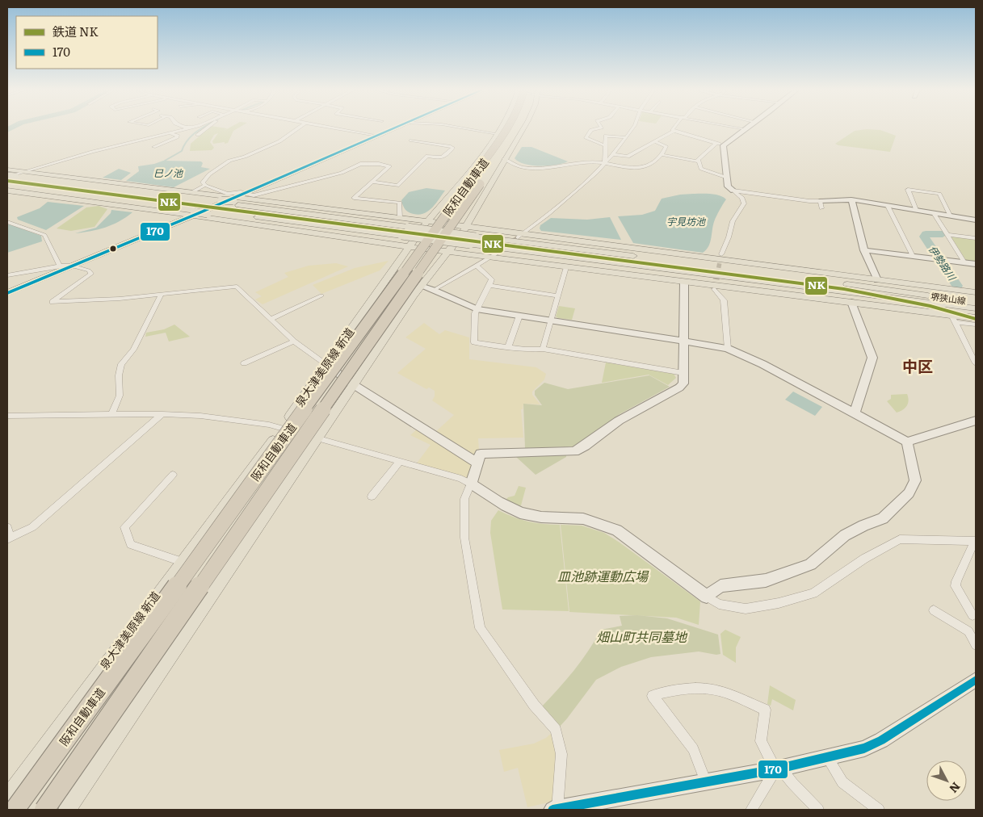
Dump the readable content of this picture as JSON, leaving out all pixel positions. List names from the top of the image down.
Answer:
{
  "streets": {
    "highway": ["阪和自動車道"],
    "main road": ["堺狭山線", "泉大津美原線 新道"]
  },
  "districts": ["中区"],
  "water": ["巳ノ池", "宇見坊池", "伊勢路川"],
  "parks": ["皿池跡運動広場", "畑山町共同墓地"],
  "lines": ["transit line 170", "rail line NK"],
  "legend": ["鉄道 NK", "170"],
  "north": "bottom right"
}
